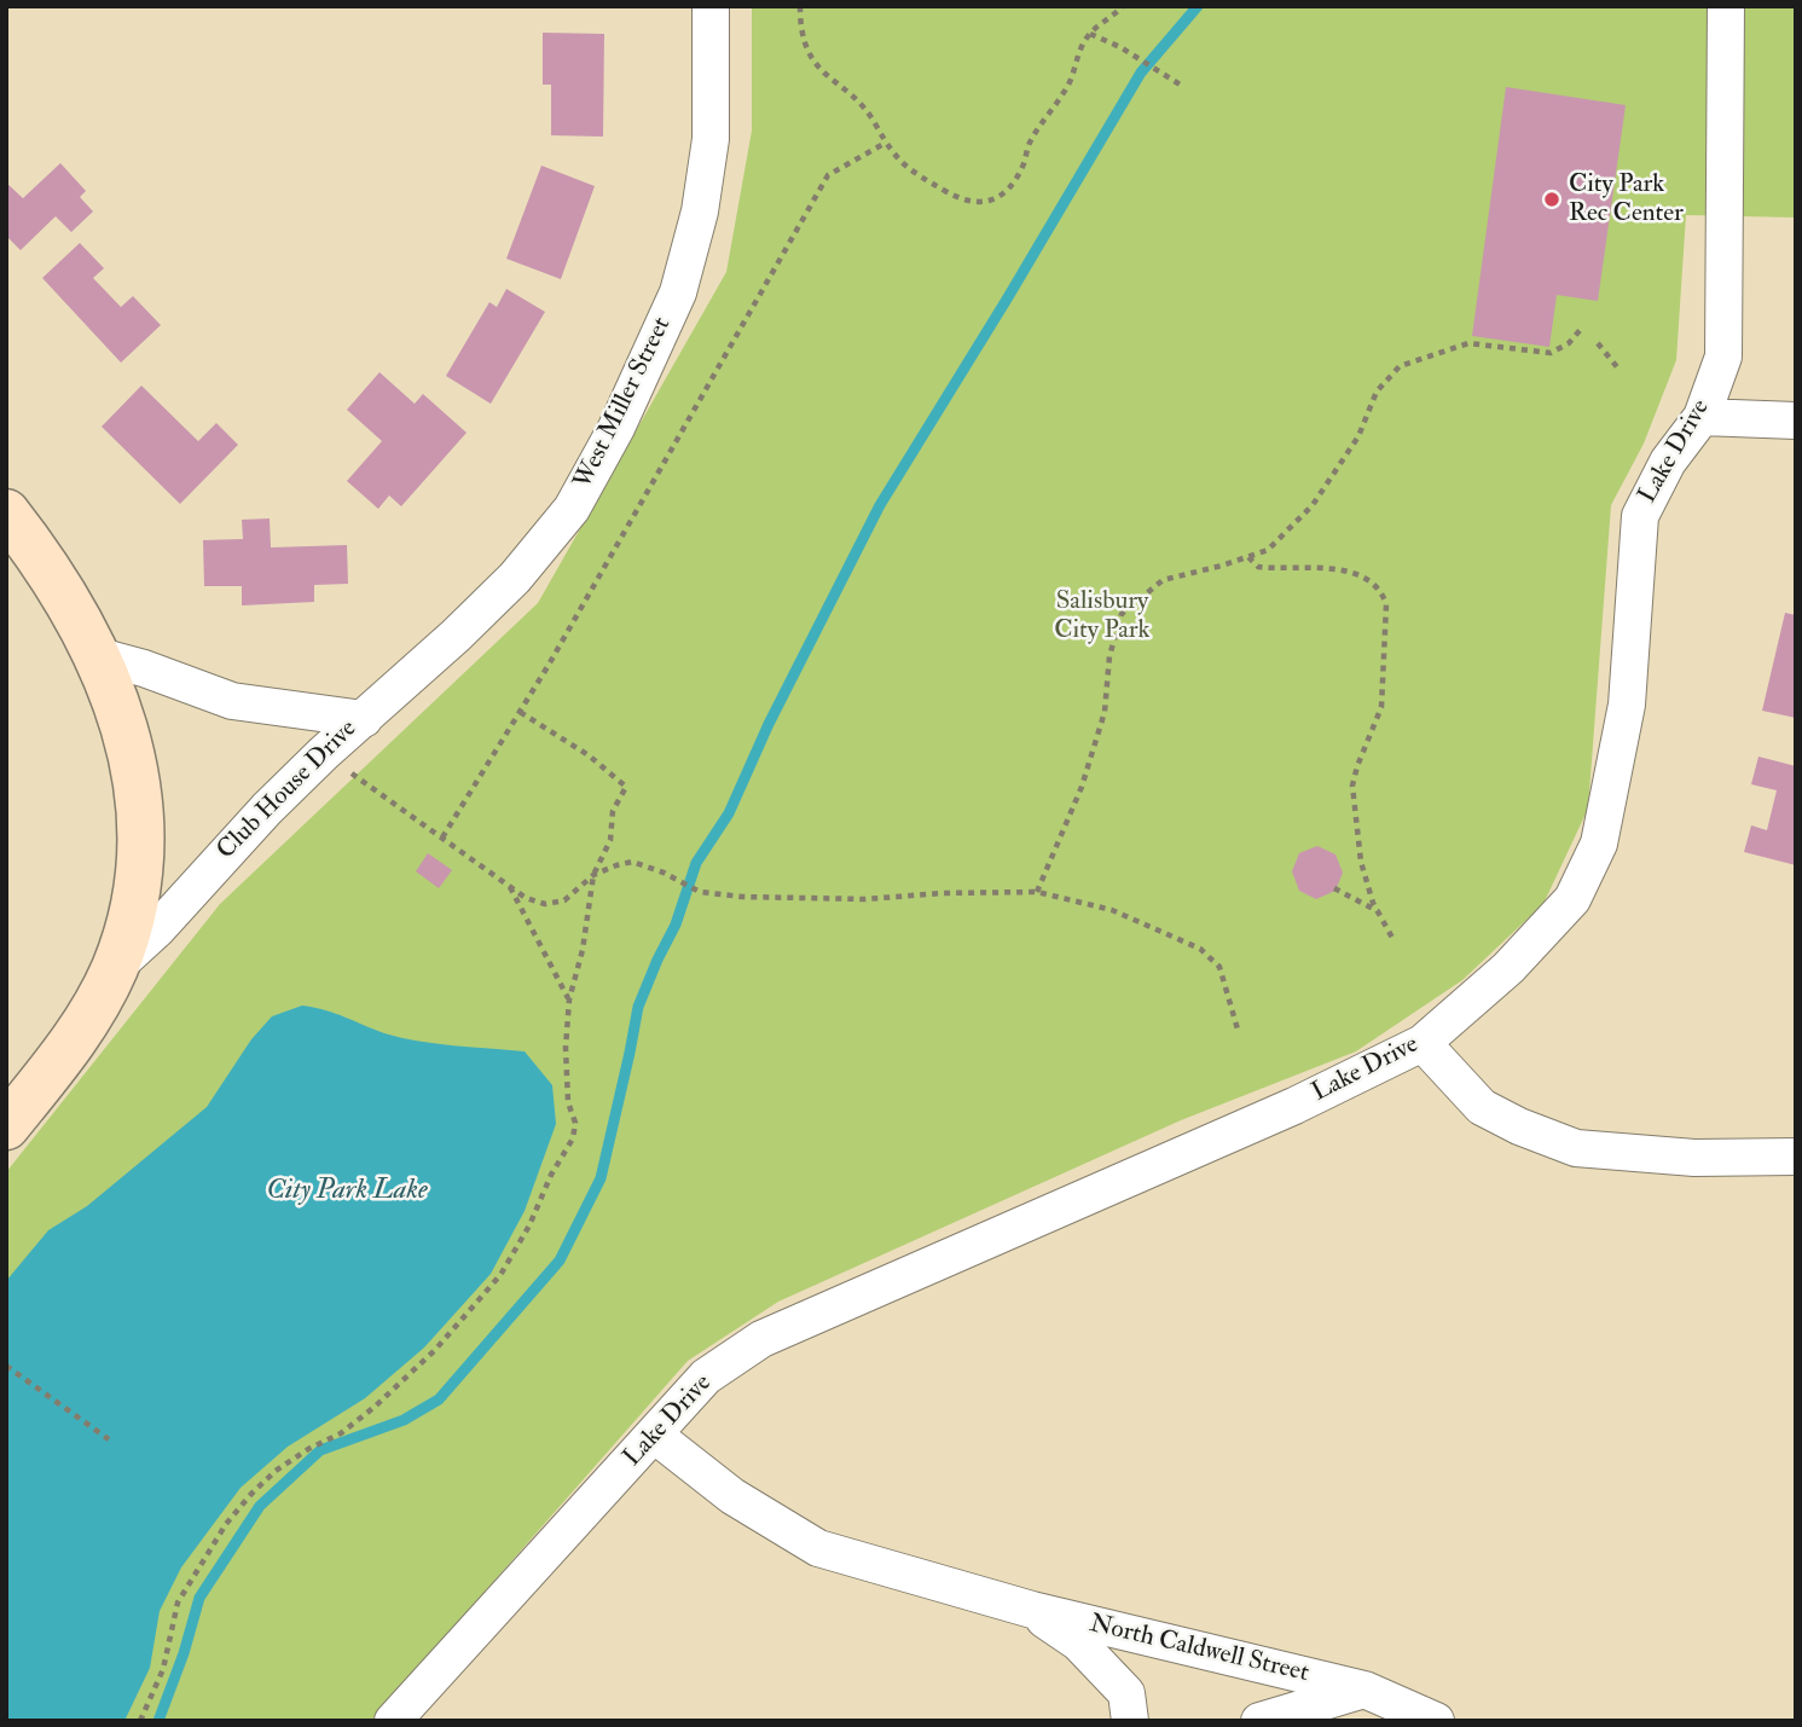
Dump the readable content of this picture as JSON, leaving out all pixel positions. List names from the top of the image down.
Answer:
{
  "streets": {
    "street": [
      "West Miller Street",
      "Lake Drive",
      "Club House Drive",
      "North Caldwell Street"
    ]
  },
  "crossings": [
    ["West Miller Street", "Club House Drive"],
    ["Lake Drive", "North Caldwell Street"]
  ],
  "water": ["City Park Lake"],
  "parks": ["Salisbury City Park"],
  "places": ["City Park Rec Center"]
}
